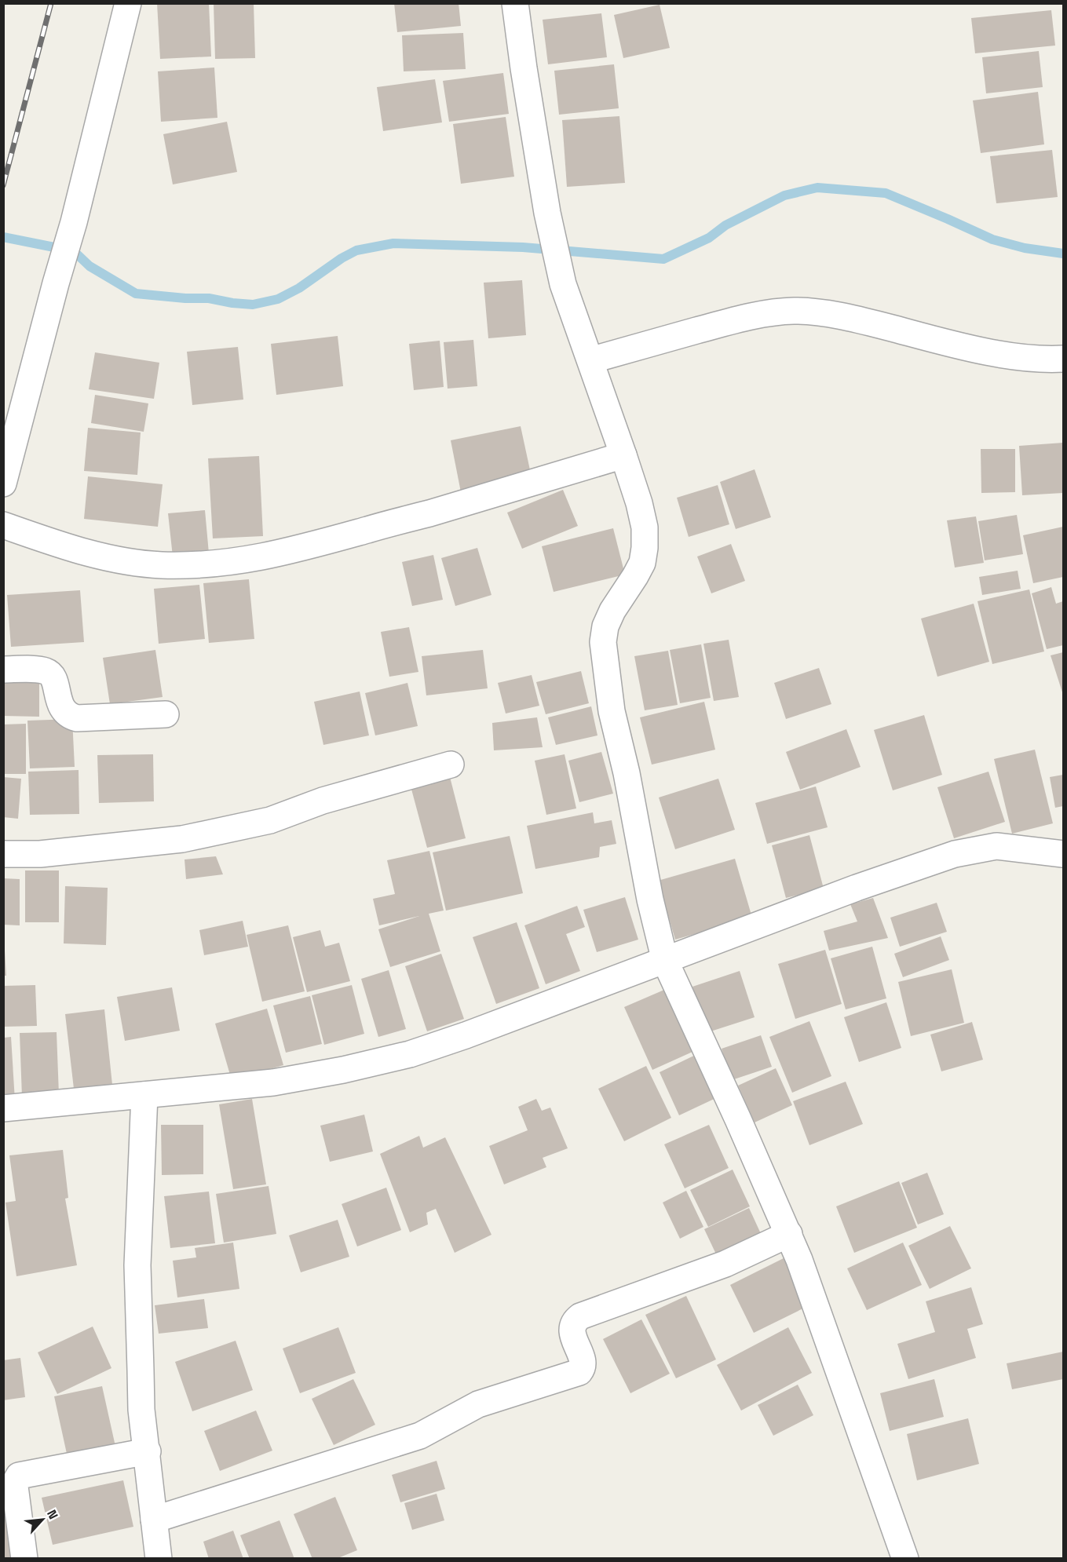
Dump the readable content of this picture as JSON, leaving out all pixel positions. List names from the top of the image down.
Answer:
{
  "north": "top right"
}
